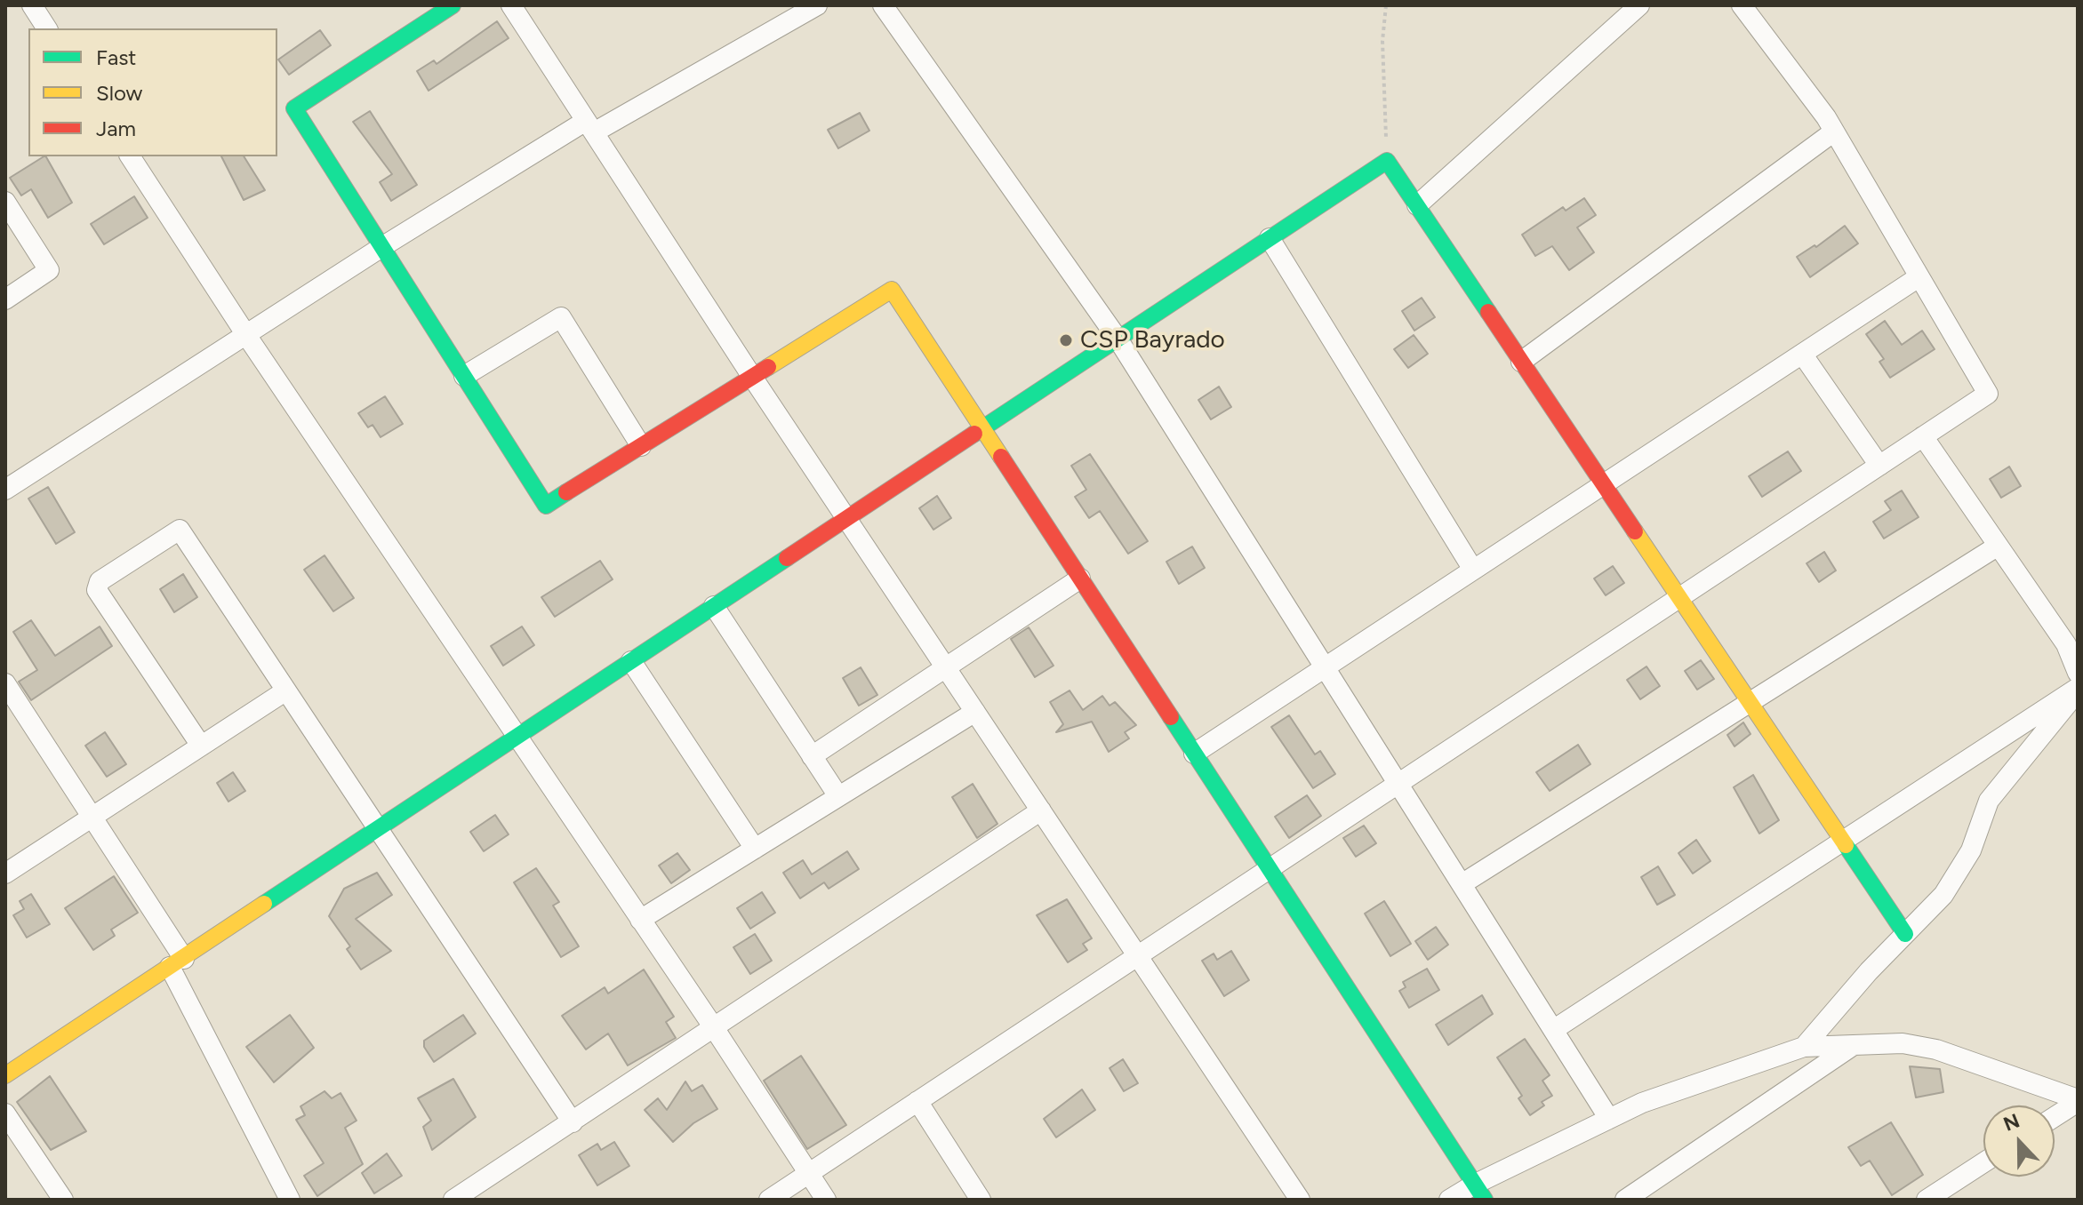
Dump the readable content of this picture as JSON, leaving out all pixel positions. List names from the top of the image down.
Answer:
{
  "places": ["CSP Bayrado"],
  "legend": ["Fast", "Slow", "Jam"],
  "north": "top"
}
